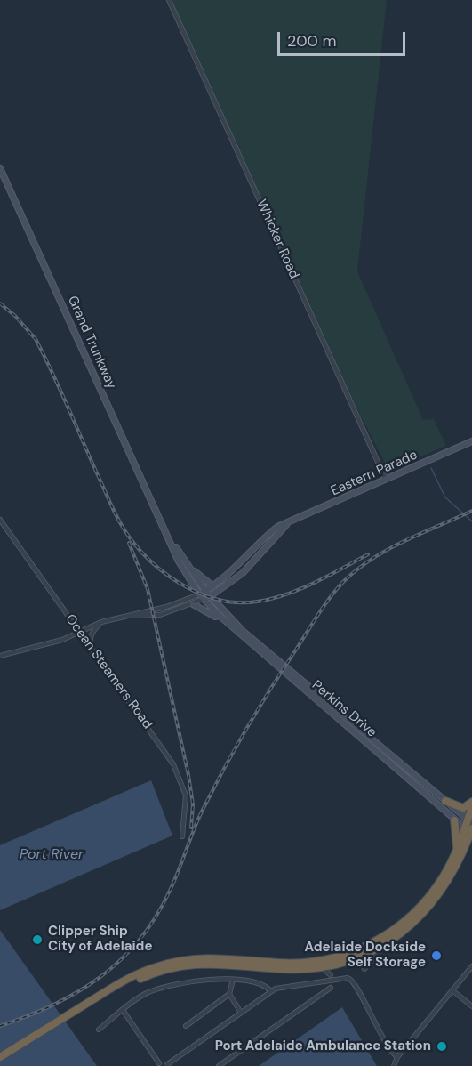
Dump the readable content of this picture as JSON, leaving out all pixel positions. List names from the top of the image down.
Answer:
{
  "streets": {
    "street": [
      "Whicker Road",
      "Grand Trunkway",
      "Eastern Parade",
      "Ocean Steamers Road",
      "Perkins Drive"
    ]
  },
  "crossings": [
    ["Whicker Road", "Eastern Parade"],
    ["Grand Trunkway", "Eastern Parade"],
    ["Grand Trunkway", "Perkins Drive"],
    ["Eastern Parade", "Ocean Steamers Road"],
    ["Eastern Parade", "Perkins Drive"]
  ],
  "water": ["Port River"],
  "places": ["Clipper Ship City of Adelaide", "Adelaide Dockside Self Storage", "Port Adelaide Ambulance Station"],
  "scale_bar": "200 m"
}
